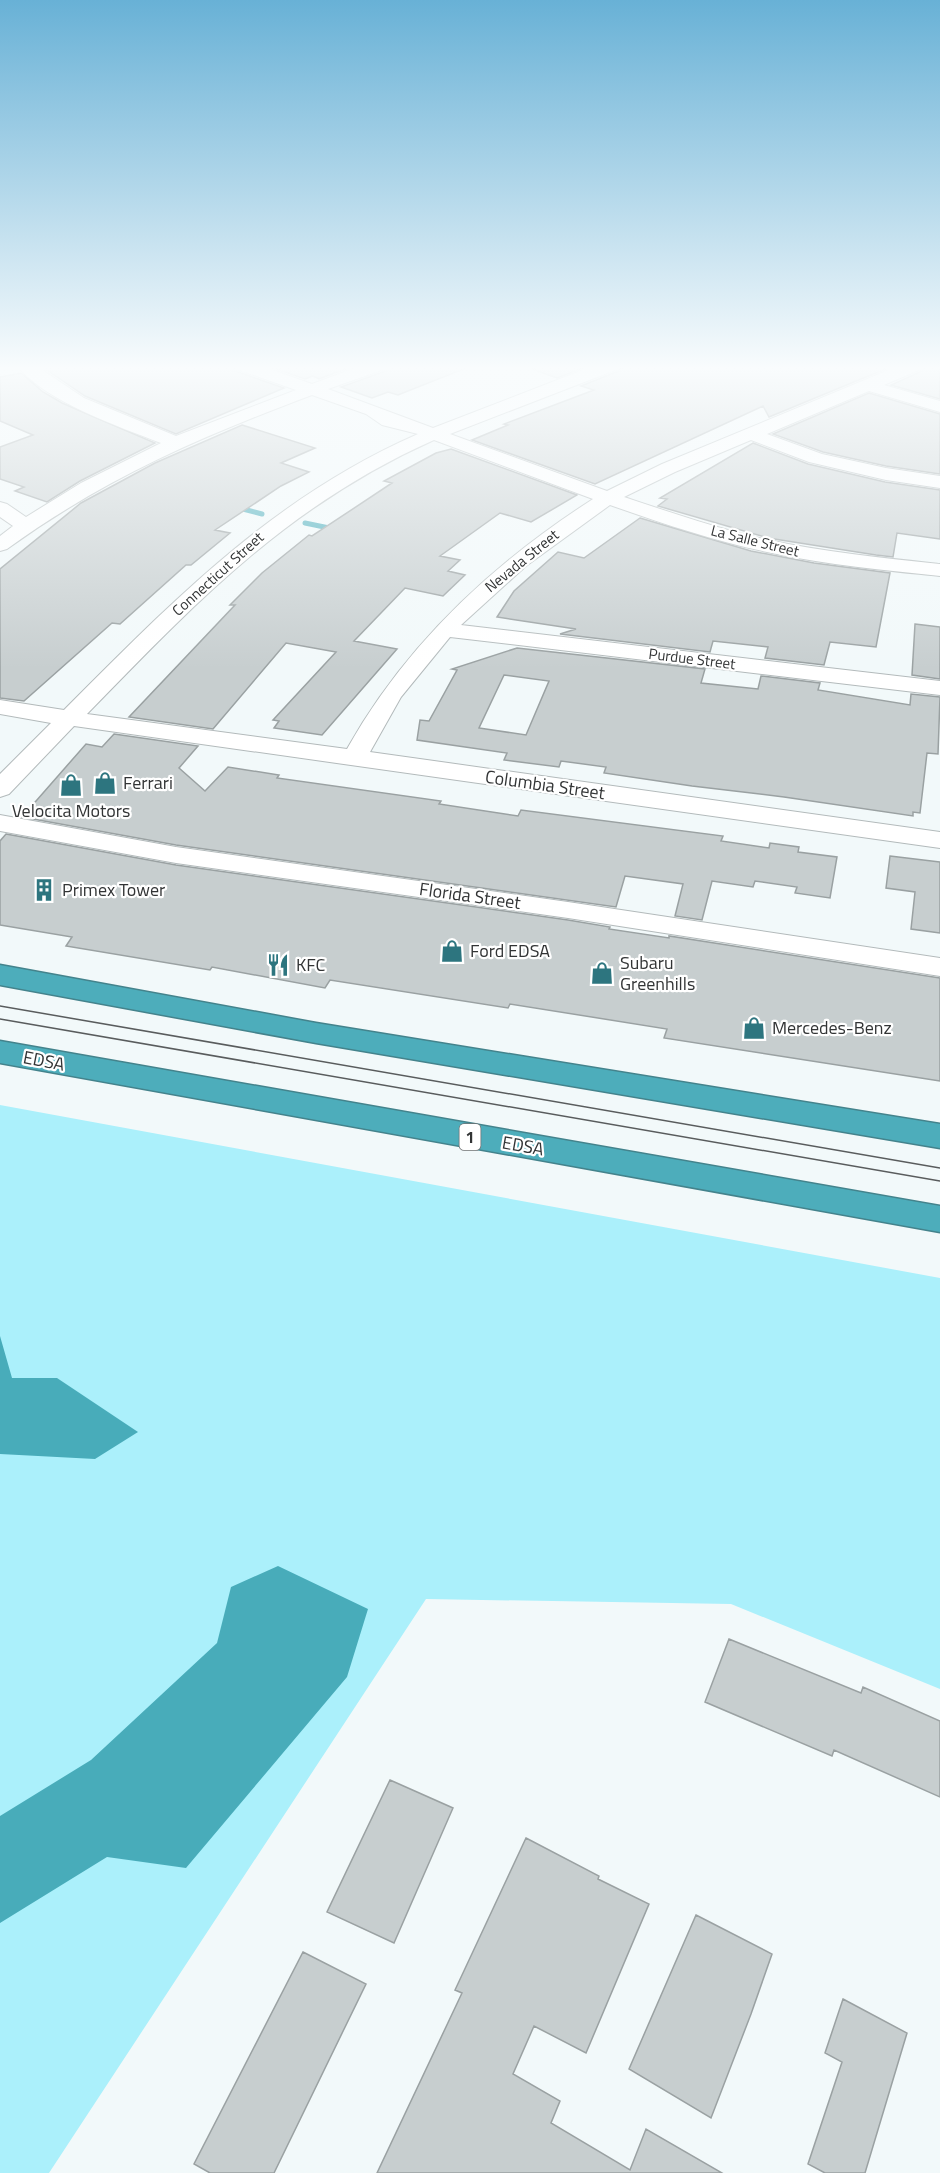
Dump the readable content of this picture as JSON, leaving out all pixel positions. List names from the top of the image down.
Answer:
{
  "streets": {
    "highway": ["EDSA", "1"],
    "street": [
      "La Salle Street",
      "Nevada Street",
      "Connecticut Street",
      "Purdue Street",
      "Columbia Street",
      "Florida Street"
    ]
  },
  "crossings": [
    ["La Salle Street", "Nevada Street"],
    ["Nevada Street", "Purdue Street"],
    ["Nevada Street", "Columbia Street"],
    ["Connecticut Street", "Columbia Street"]
  ],
  "places": {
    "shop": [
      "Ferrari",
      "Velocita Motors",
      "Ford EDSA",
      "Subaru Greenhills",
      "Mercedes-Benz"
    ],
    "building": ["Primex Tower"],
    "restaurant": ["KFC"]
  }
}
